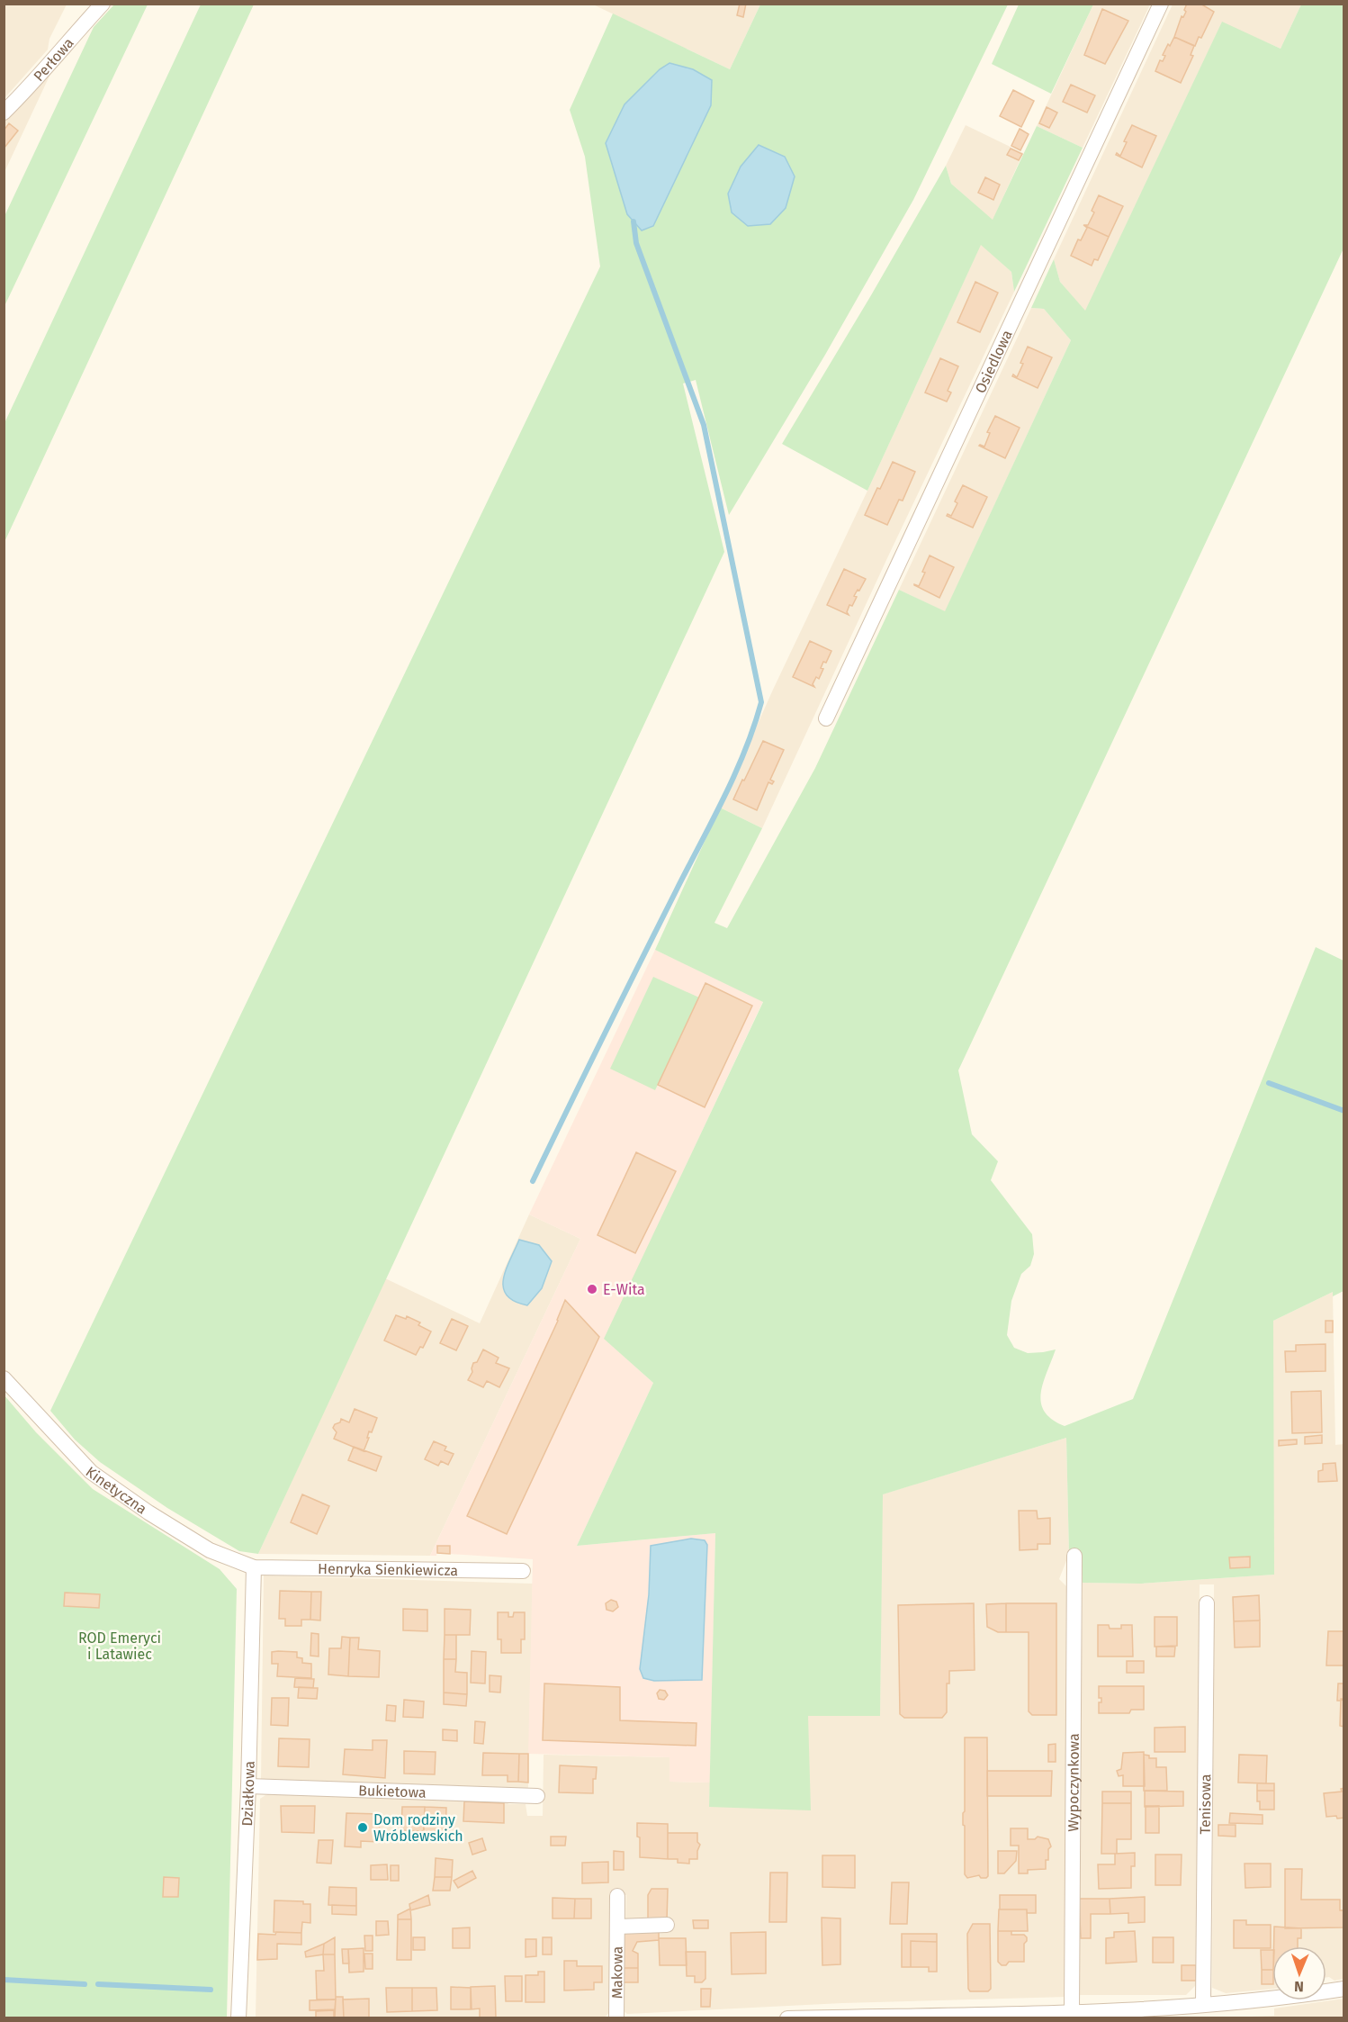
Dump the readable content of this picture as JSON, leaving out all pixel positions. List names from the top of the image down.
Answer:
{
  "streets": {
    "street": [
      "Perłowa",
      "Osiedlowa",
      "Kinetyczna",
      "Henryka Sienkiewicza",
      "Wypoczynkowa",
      "Bukietowa",
      "Działkowa",
      "Tenisowa",
      "Makowa"
    ]
  },
  "crossings": [
    ["Kinetyczna", "Henryka Sienkiewicza"],
    ["Kinetyczna", "Działkowa"],
    ["Henryka Sienkiewicza", "Działkowa"],
    ["Bukietowa", "Działkowa"]
  ],
  "parks": ["ROD Emeryci i Latawiec"],
  "places": ["E-Wita", "Dom rodziny Wróblewskich"],
  "north": "bottom"
}
